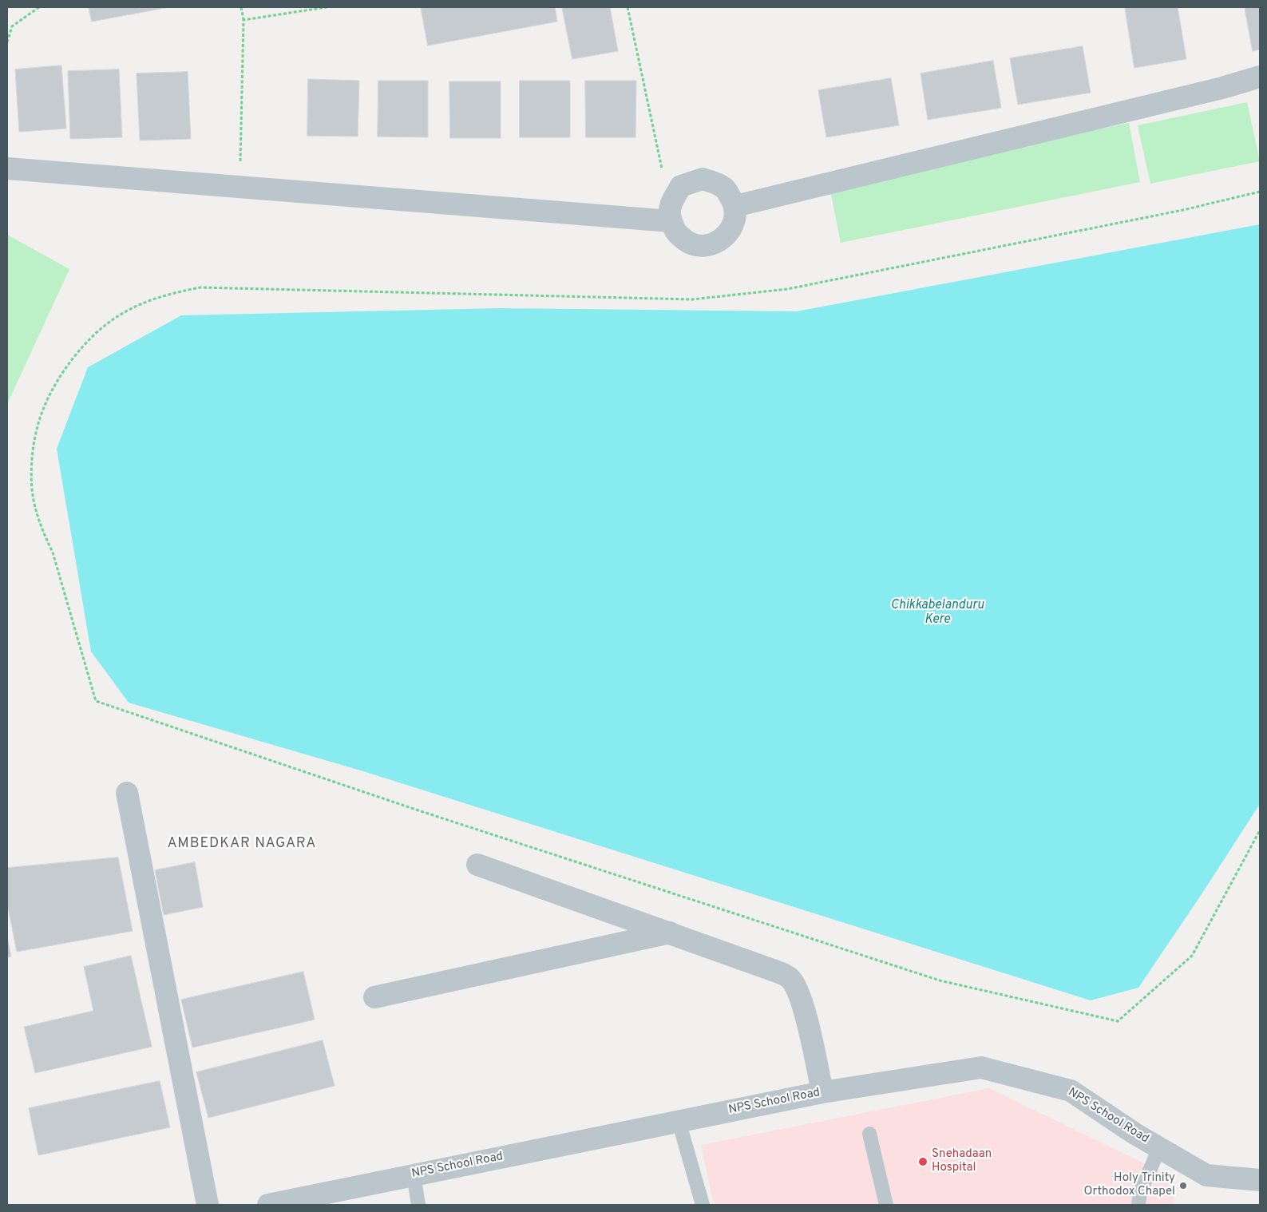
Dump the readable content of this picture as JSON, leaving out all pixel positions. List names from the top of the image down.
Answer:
{
  "streets": {
    "street": ["NPS School Road"]
  },
  "districts": ["AMBEDKAR NAGARA"],
  "water": ["Chikkabelanduru Kere"],
  "places": ["Snehadaan Hospital", "Holy Trinity Orthodox Chapel"]
}
